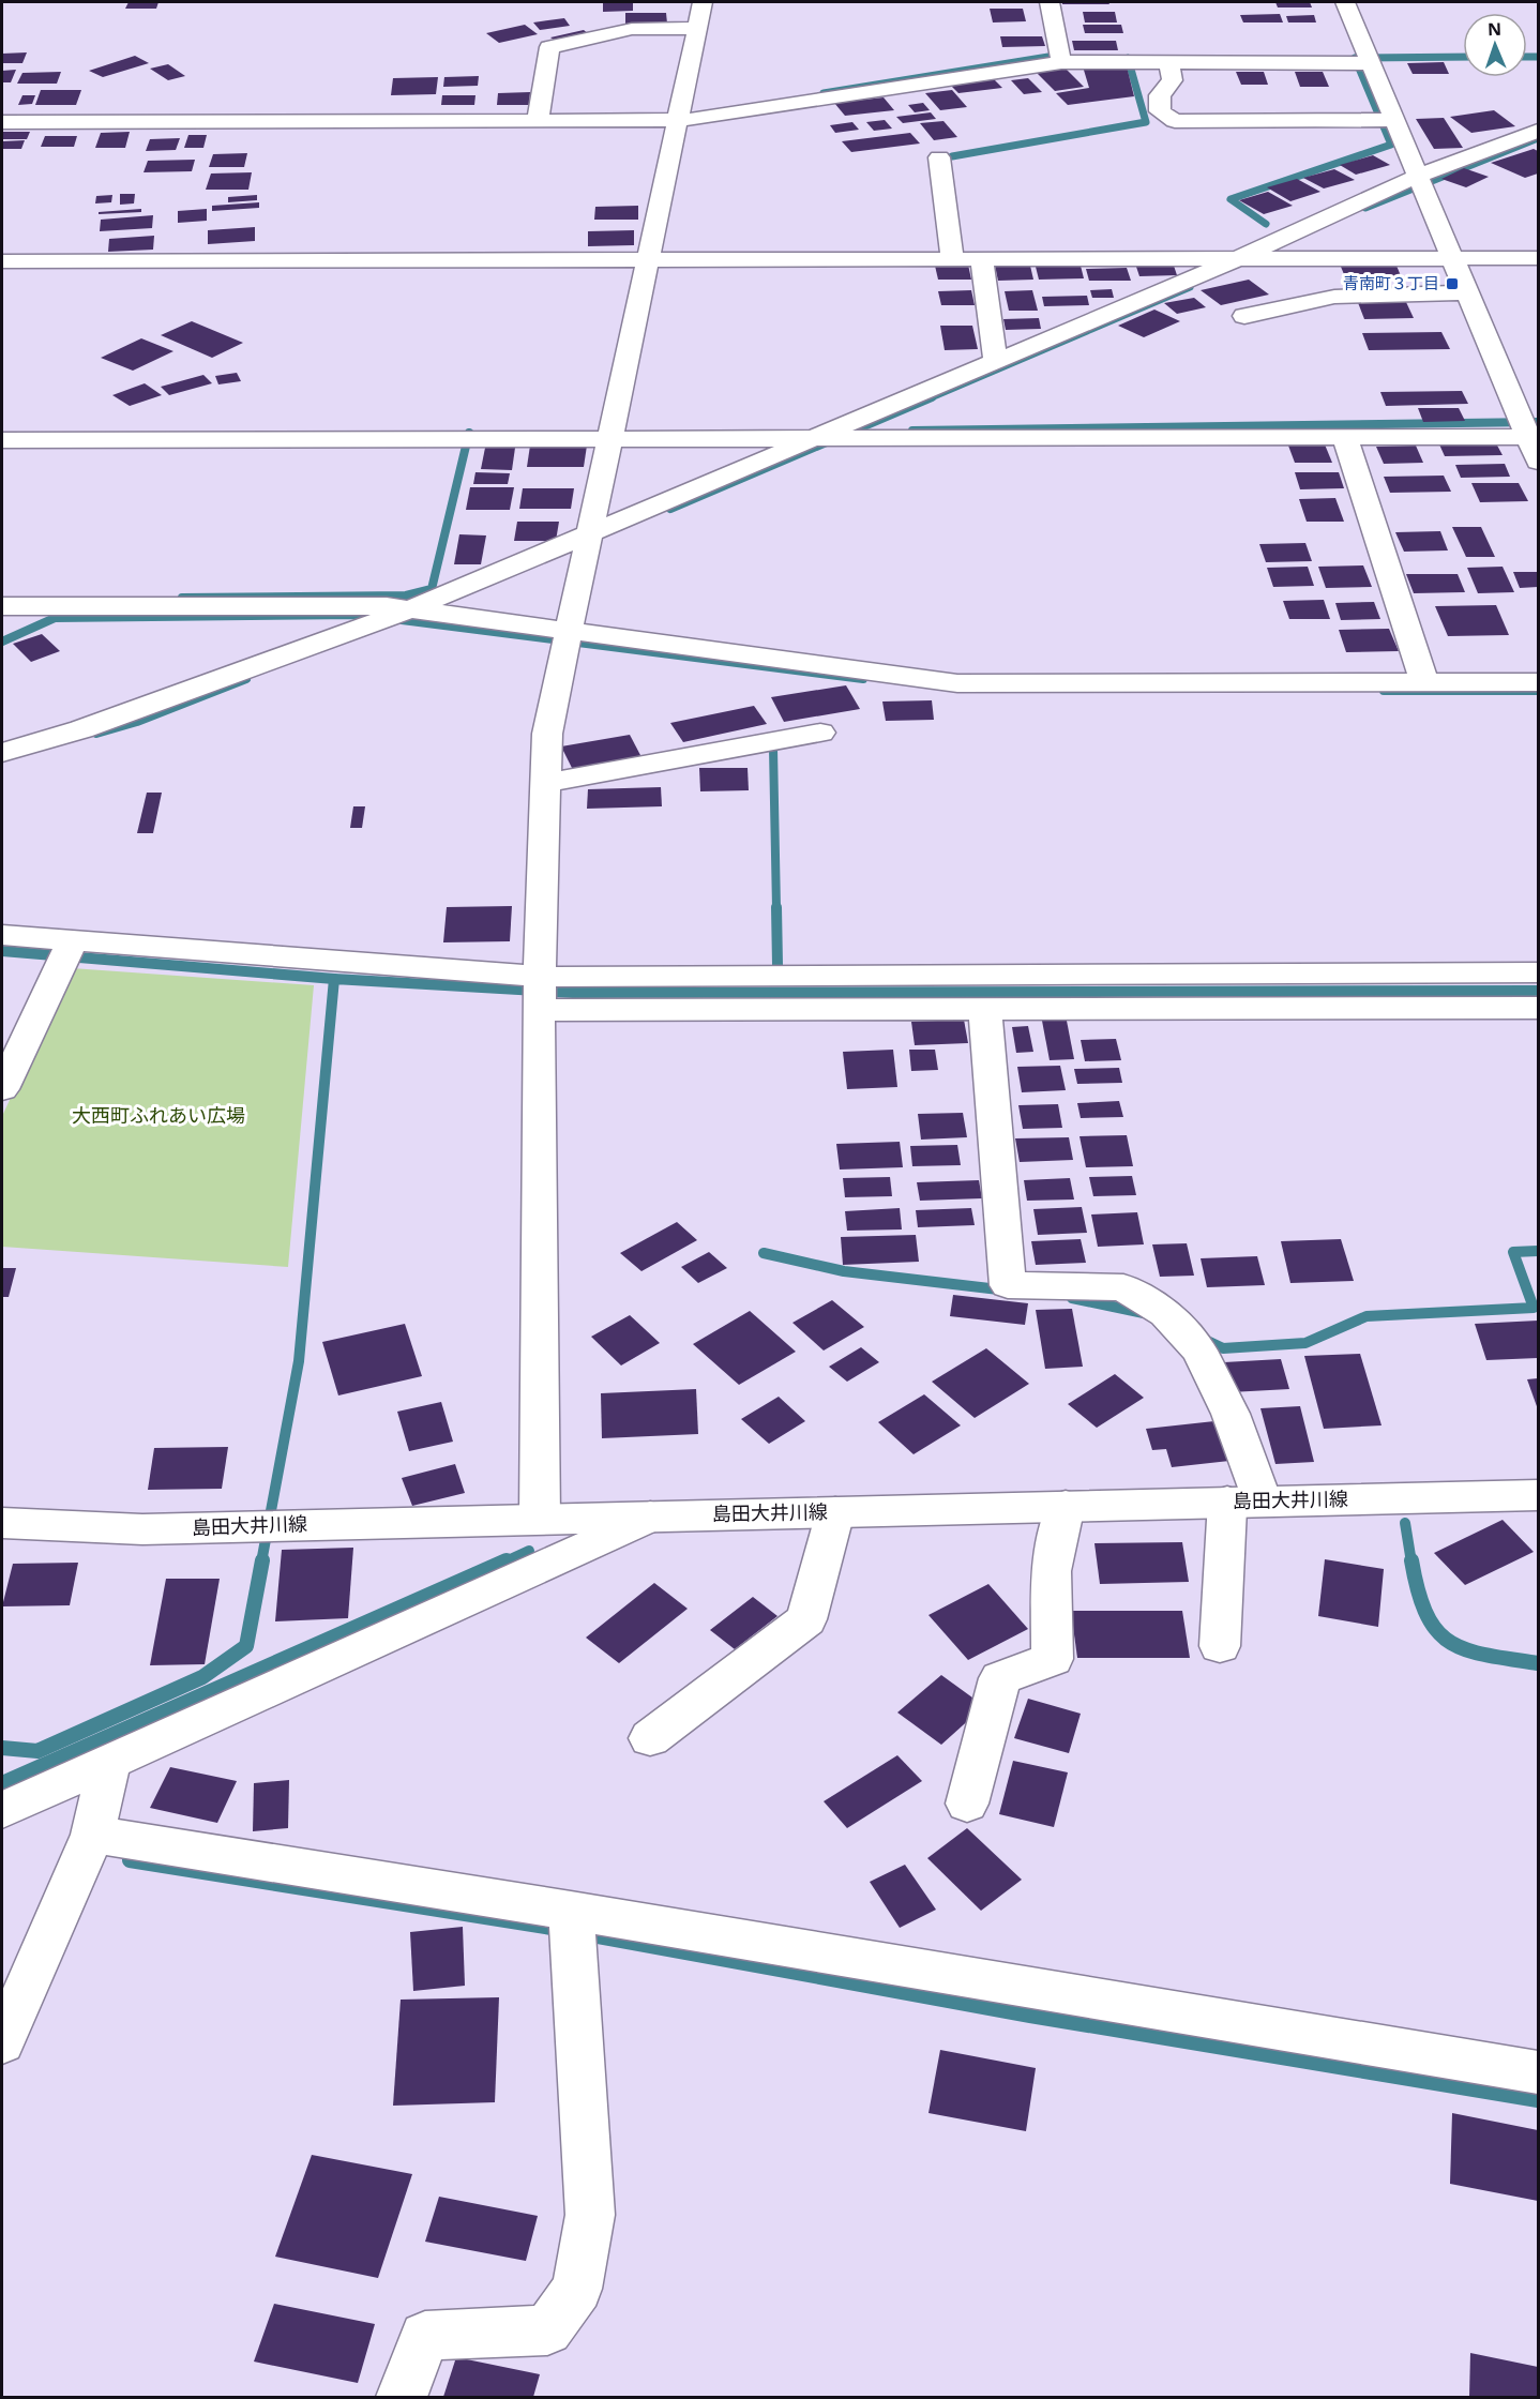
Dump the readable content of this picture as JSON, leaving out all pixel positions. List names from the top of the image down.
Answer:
{
  "streets": {
    "street": ["島田大井川線"]
  },
  "parks": ["大西町ふれあい広場"],
  "places": {
    "transit": ["青南町３丁目"]
  },
  "north": "top"
}
